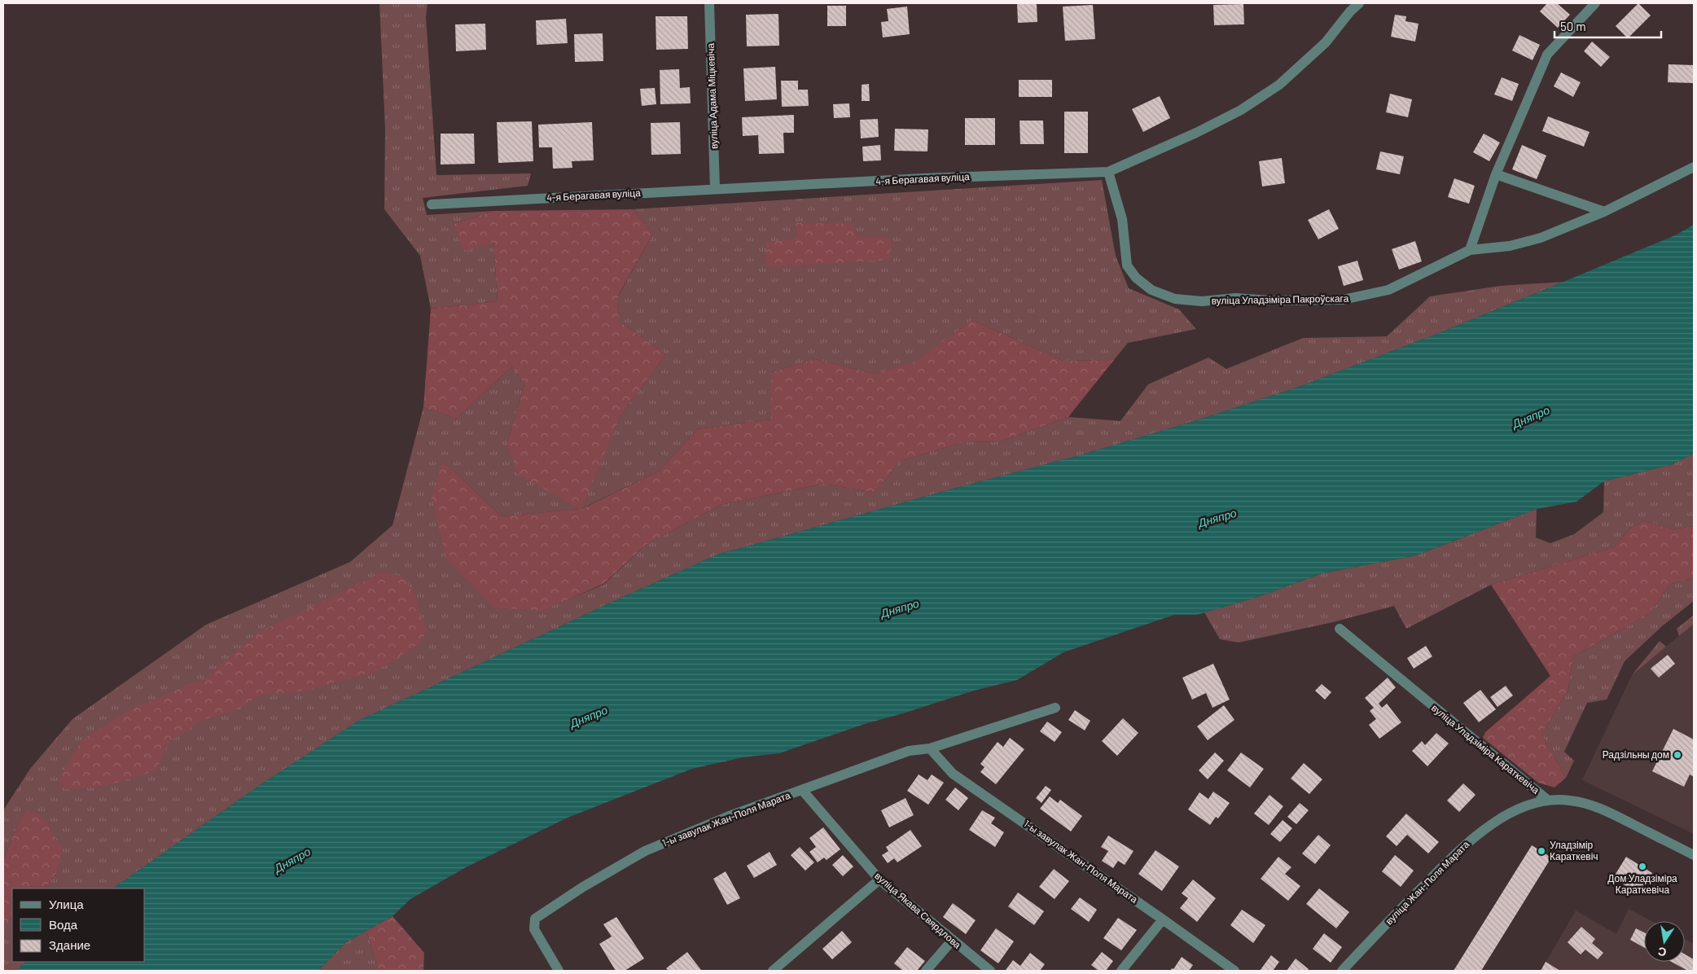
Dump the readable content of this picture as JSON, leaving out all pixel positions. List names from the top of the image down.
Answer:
{
  "streets": {
    "street": [
      "вуліца Адама Міцкевіча",
      "4-я Берагавая вуліца",
      "вуліца Уладзіміра Пакроўскага",
      "вуліца Уладзіміра Караткевіча",
      "1-ы завулак Жан-Поля Марата",
      "вуліца Жан-Поля Марата",
      "вуліца Якава Свярдлова"
    ]
  },
  "crossings": [
    ["вуліца Адама Міцкевіча", "4-я Берагавая вуліца"],
    ["4-я Берагавая вуліца", "вуліца Уладзіміра Пакроўскага"],
    ["вуліца Уладзіміра Караткевіча", "вуліца Жан-Поля Марата"],
    ["1-ы завулак Жан-Поля Марата", "вуліца Якава Свярдлова"]
  ],
  "water": ["Дняпро"],
  "places": ["Радзільны дом", "Уладзімір Караткевіч", "Дом Уладзіміра Караткевіча"],
  "legend": ["Улица", "Вода", "Здание"],
  "scale_bar": "50 m",
  "north": "bottom"
}
